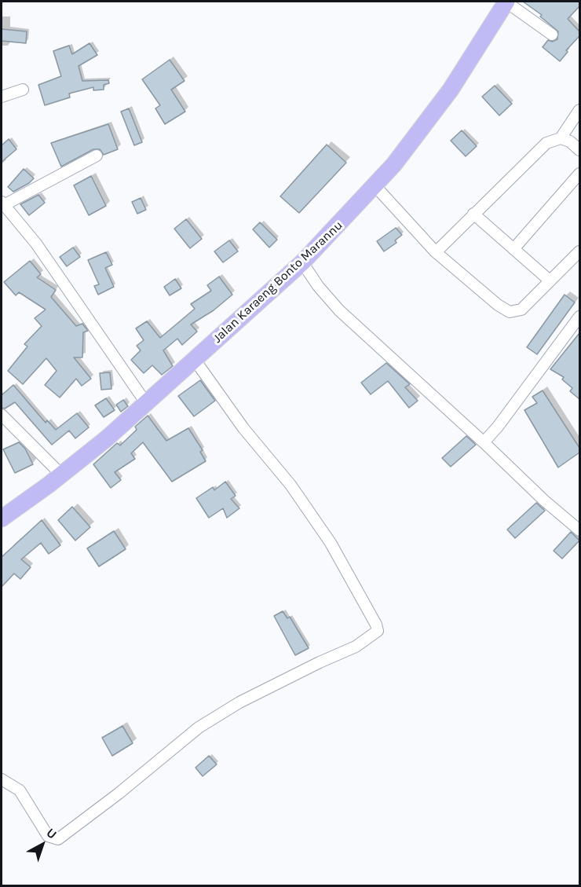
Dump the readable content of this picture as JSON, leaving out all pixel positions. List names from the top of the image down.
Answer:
{
  "streets": {
    "main road": ["Jalan Karaeng Bonto Marannu"]
  },
  "north": "top right"
}
